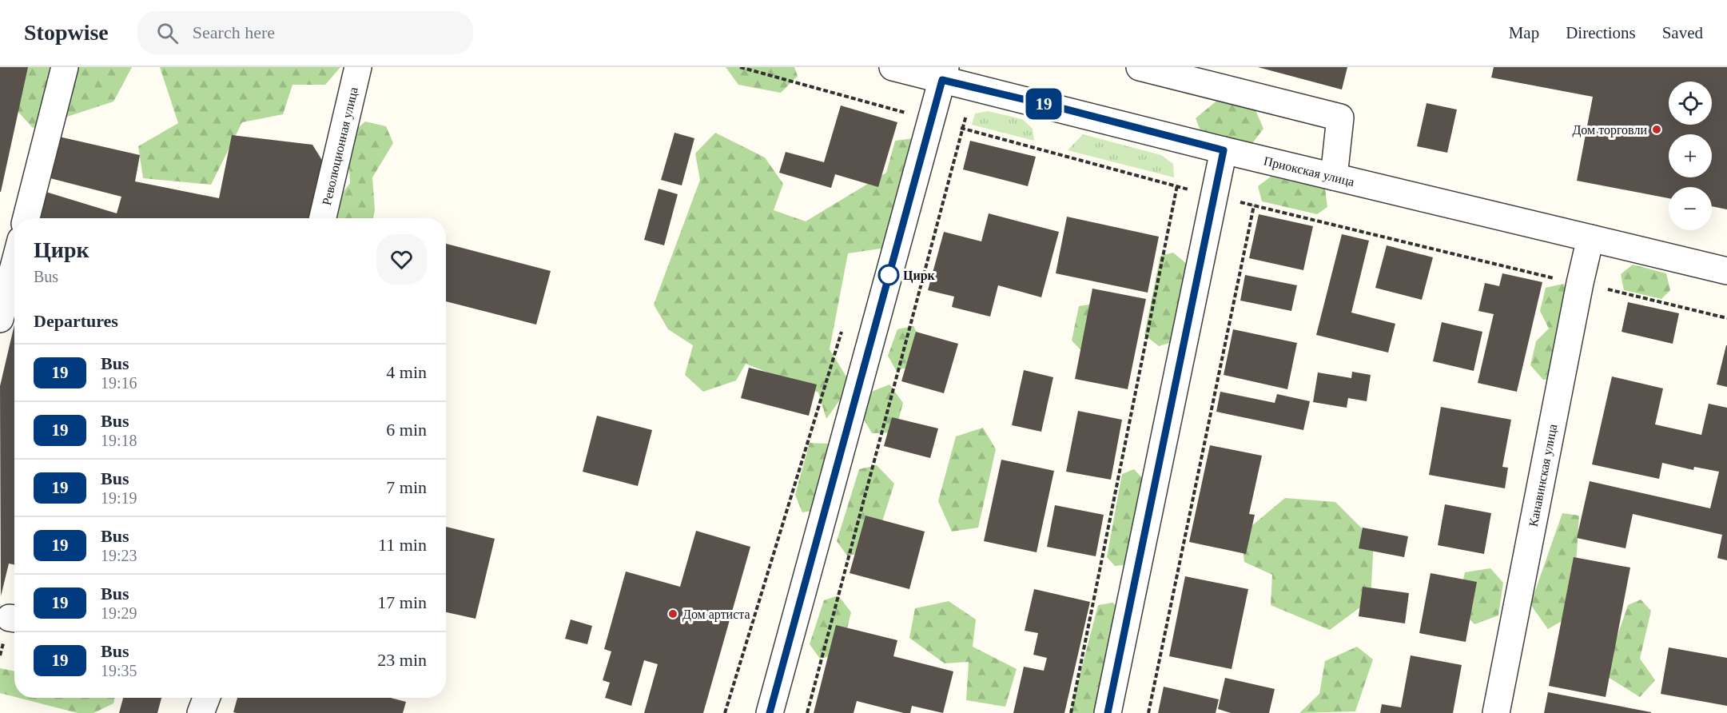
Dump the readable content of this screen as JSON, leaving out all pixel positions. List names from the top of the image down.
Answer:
{
  "streets": {
    "street": ["Революционная улица", "Приокская улица", "Канавинская улица"]
  },
  "crossings": [
    ["Приокская улица", "Канавинская улица"]
  ],
  "places": ["Дом торговли", "Цирк", "Дом артиста"],
  "lines": ["bus line 19"],
  "page": {
    "header": "Stopwise",
    "search": "Search here",
    "nav": ["Map", "Directions", "Saved"],
    "on_map": "19",
    "map_buttons": ["+", "−"],
    "heading": [
      ["Цирк", "Bus"],
      "Departures"
    ],
    "list": [
      {
        "mark": "19",
        "name": "Bus",
        "note": "19:16",
        "value": "4 min"
      },
      {
        "mark": "19",
        "name": "Bus",
        "note": "19:18",
        "value": "6 min"
      },
      {
        "mark": "19",
        "name": "Bus",
        "note": "19:19",
        "value": "7 min"
      },
      {
        "mark": "19",
        "name": "Bus",
        "note": "19:23",
        "value": "11 min"
      },
      {
        "mark": "19",
        "name": "Bus",
        "note": "19:29",
        "value": "17 min"
      },
      {
        "mark": "19",
        "name": "Bus",
        "note": "19:35",
        "value": "23 min"
      }
    ]
  }
}
